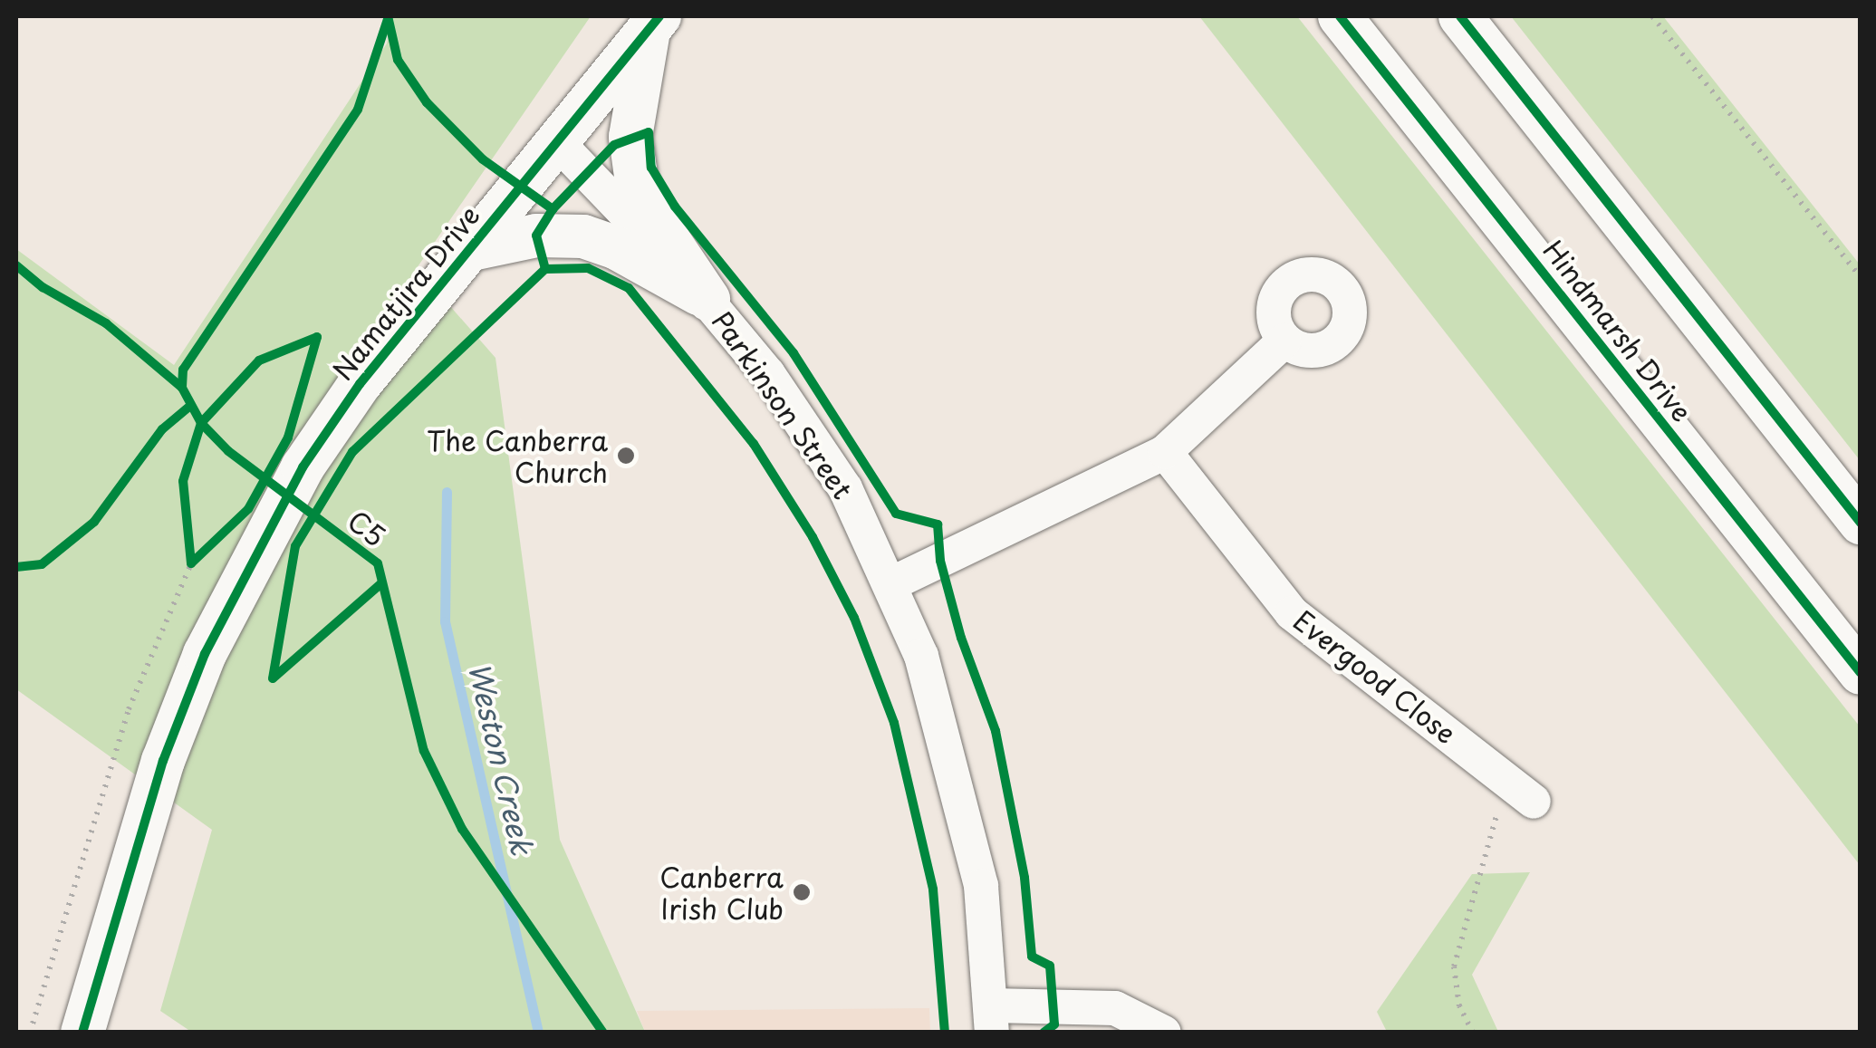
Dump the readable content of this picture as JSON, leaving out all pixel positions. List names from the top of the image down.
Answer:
{
  "streets": {
    "main road": ["Namatjira Drive", "Hindmarsh Drive"],
    "street": ["Parkinson Street", "Evergood Close"],
    "cycle path": ["C5"]
  },
  "crossings": [
    ["Namatjira Drive", "Parkinson Street"]
  ],
  "water": ["Weston Creek"],
  "places": ["The Canberra Church", "Canberra Irish Club"]
}
